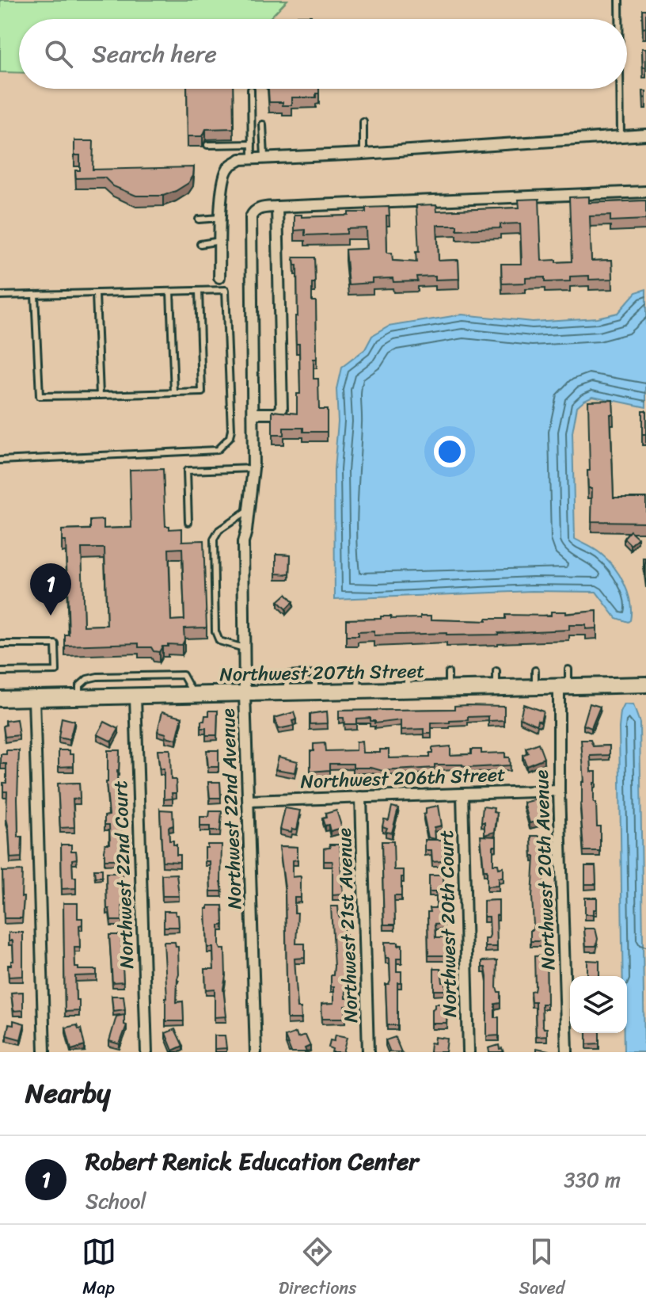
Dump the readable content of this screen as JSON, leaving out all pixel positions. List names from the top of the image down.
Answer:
{
  "streets": {
    "street": [
      "Northwest 207th Street",
      "Northwest 206th Street",
      "Northwest 22nd Avenue",
      "Northwest 20th Avenue",
      "Northwest 22nd Court",
      "Northwest 20th Court",
      "Northwest 21st Avenue"
    ]
  },
  "crossings": [
    ["Northwest 207th Street", "Northwest 22nd Avenue"],
    ["Northwest 207th Street", "Northwest 20th Avenue"],
    ["Northwest 207th Street", "Northwest 22nd Court"],
    ["Northwest 206th Street", "Northwest 22nd Avenue"],
    ["Northwest 206th Street", "Northwest 20th Avenue"],
    ["Northwest 206th Street", "Northwest 20th Court"],
    ["Northwest 206th Street", "Northwest 21st Avenue"]
  ],
  "page": {
    "search": "Search here",
    "pins": "1",
    "heading": "Nearby",
    "list": [
      {
        "mark": "1",
        "name": "Robert Renick Education Center",
        "note": "School",
        "value": "330 m"
      }
    ],
    "nav": ["Map", "Directions", "Saved"]
  }
}
